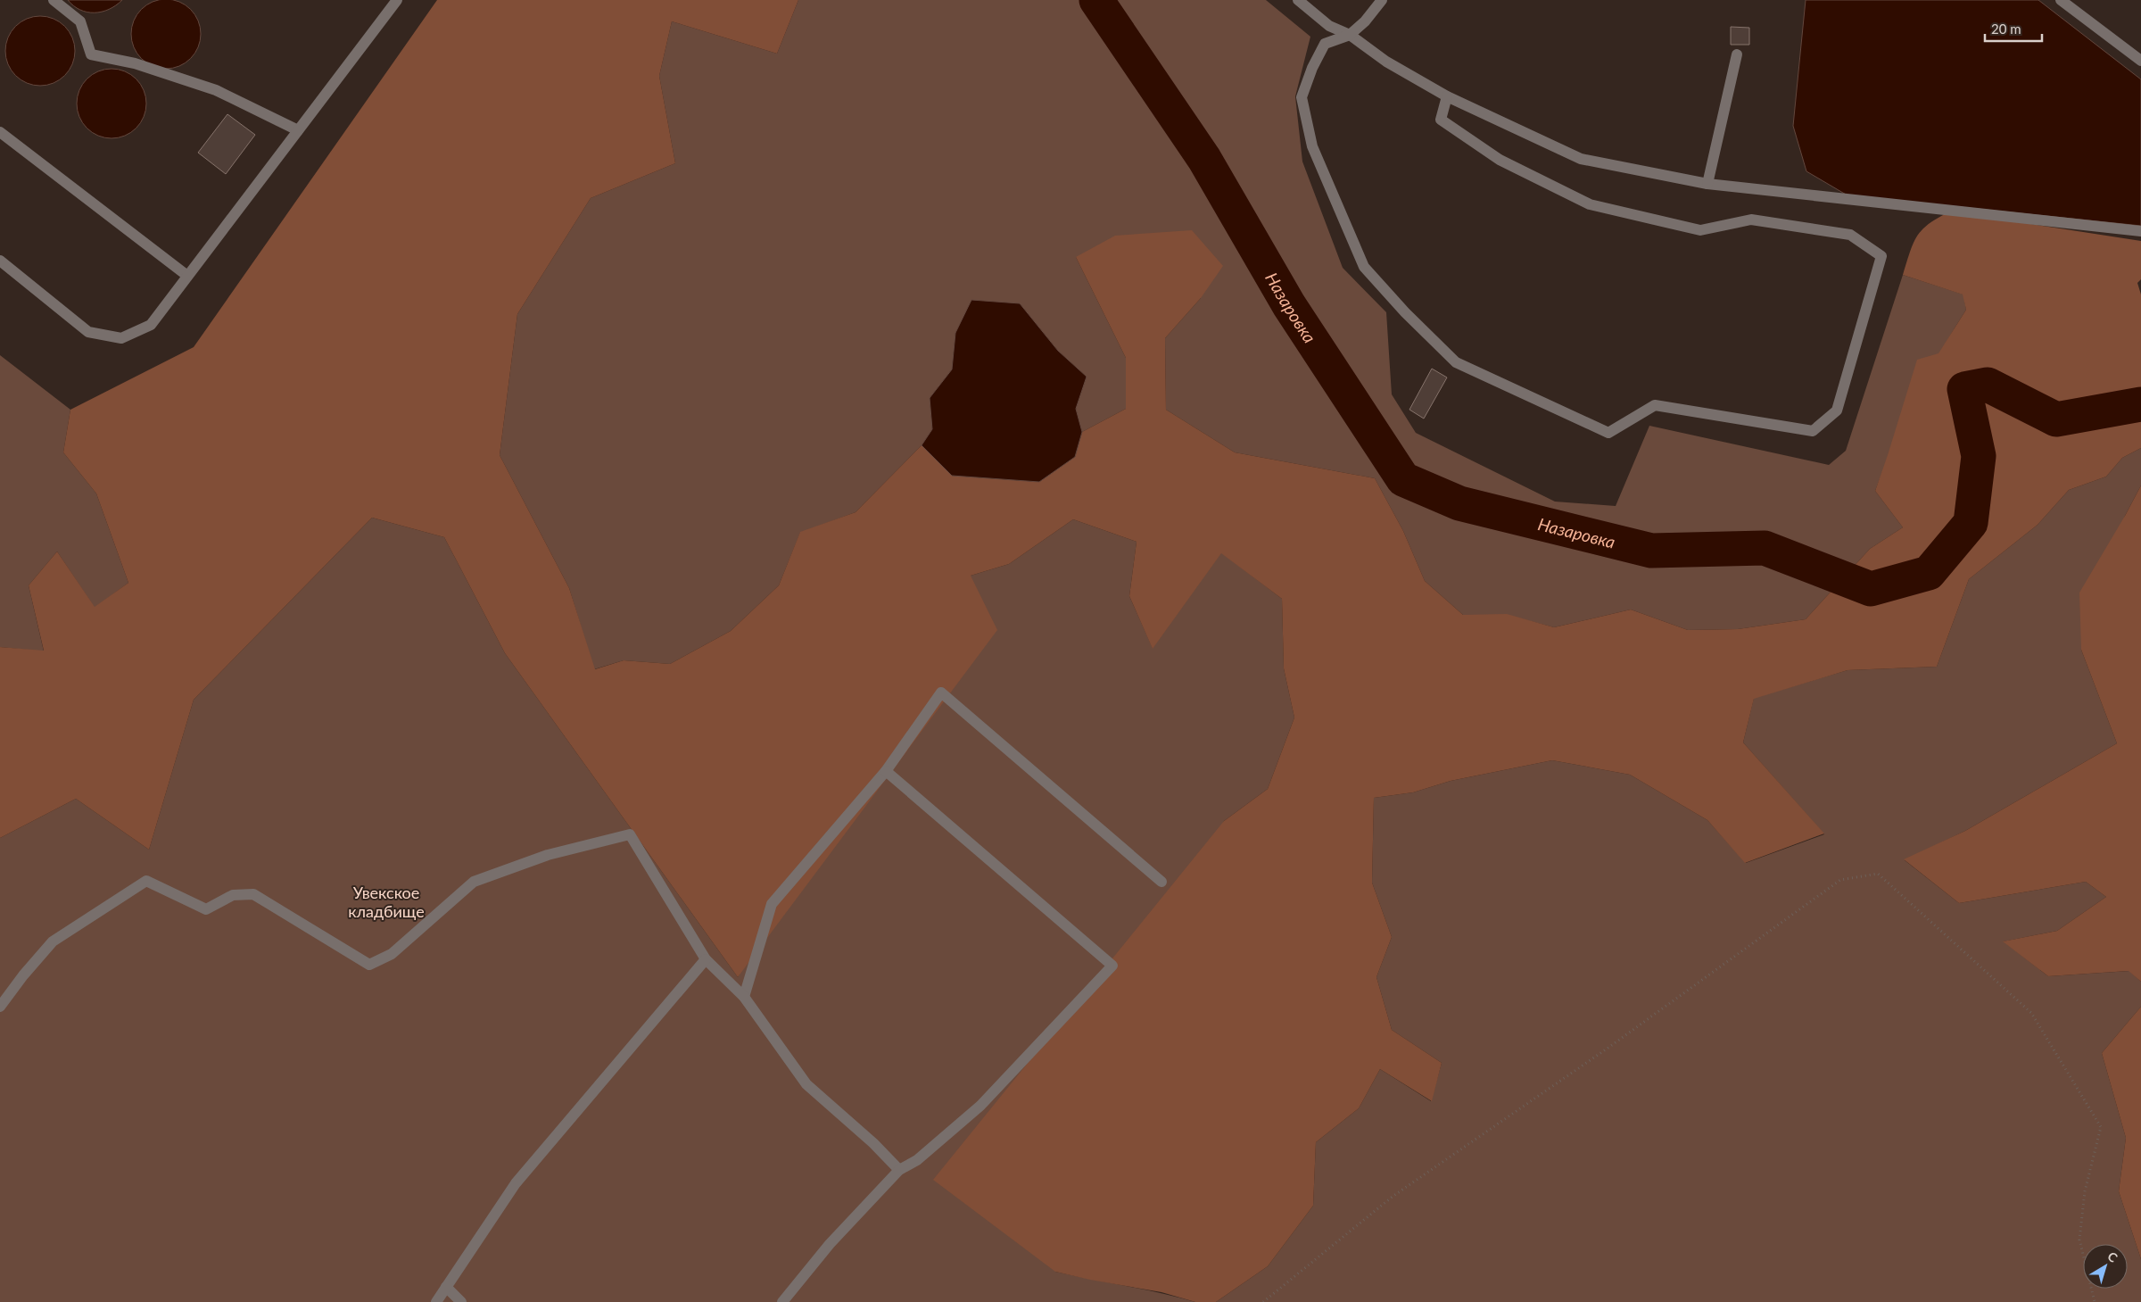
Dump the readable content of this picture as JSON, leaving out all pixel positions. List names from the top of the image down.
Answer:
{
  "water": ["Назаровка"],
  "parks": ["Увекское кладбище"],
  "scale_bar": "20 m",
  "north": "top right"
}
